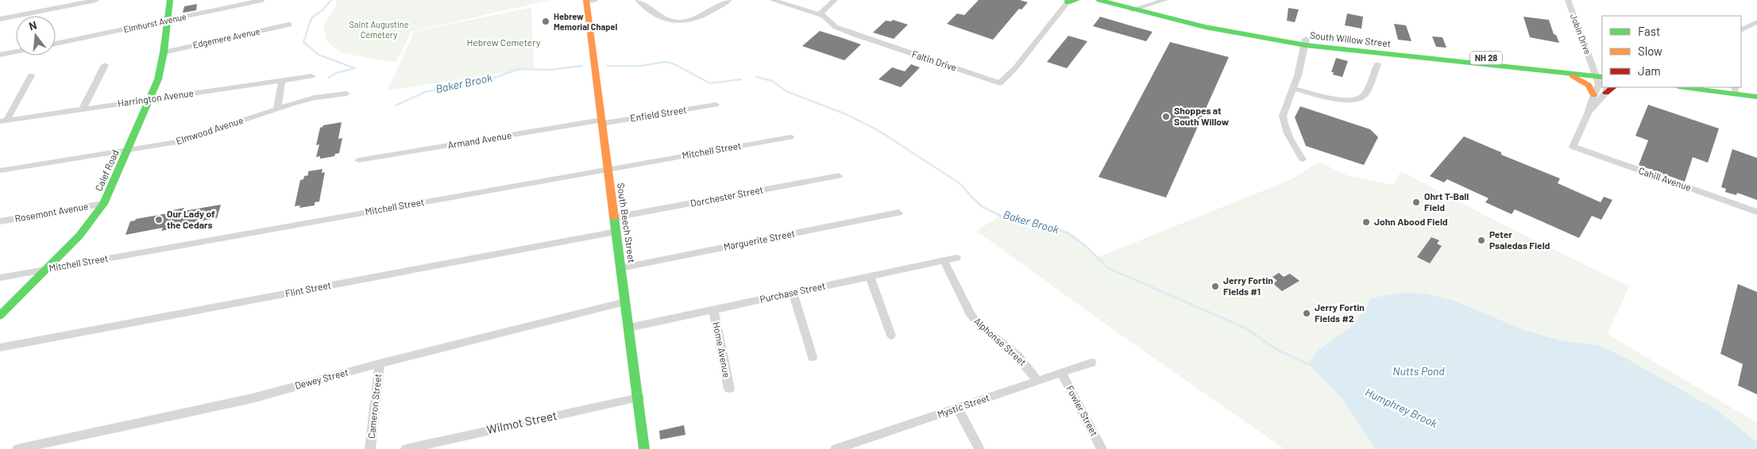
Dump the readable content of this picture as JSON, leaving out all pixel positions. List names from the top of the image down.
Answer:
{
  "streets": {
    "main road": [
      "South Willow Street",
      "NH 28",
      "Calef Road",
      "South Beech Street"
    ],
    "street": [
      "Elmhurst Avenue",
      "Jobin Drive",
      "Edgemere Avenue",
      "Faltin Drive",
      "Harrington Avenue",
      "Enfield Street",
      "Elmwood Avenue",
      "Armand Avenue",
      "Mitchell Street",
      "Cahill Avenue",
      "Dorchester Street",
      "Rosemont Avenue",
      "Marguerite Street",
      "Flint Street",
      "Purchase Street",
      "Alphonse Street",
      "Home Avenue",
      "Dewey Street",
      "Cameron Street",
      "Mystic Street",
      "Fowler Street",
      "Wilmot Street"
    ]
  },
  "crossings": [
    ["Elmhurst Avenue", "Calef Road"],
    ["Jobin Drive", "South Willow Street"],
    ["Edgemere Avenue", "Calef Road"],
    ["Harrington Avenue", "Calef Road"],
    ["Enfield Street", "Armand Avenue"],
    ["Enfield Street", "South Beech Street"],
    ["Elmwood Avenue", "Calef Road"],
    ["Armand Avenue", "South Beech Street"],
    ["Mitchell Street", "Calef Road"],
    ["Mitchell Street", "South Beech Street"],
    ["Calef Road", "Rosemont Avenue"],
    ["Dorchester Street", "South Beech Street"],
    ["South Beech Street", "Marguerite Street"],
    ["South Beech Street", "Flint Street"],
    ["South Beech Street", "Purchase Street"],
    ["South Beech Street", "Dewey Street"],
    ["South Beech Street", "Wilmot Street"],
    ["Purchase Street", "Alphonse Street"],
    ["Purchase Street", "Home Avenue"],
    ["Alphonse Street", "Mystic Street"],
    ["Dewey Street", "Cameron Street"],
    ["Mystic Street", "Fowler Street"]
  ],
  "water": ["Baker Brook", "Nutts Pond", "Humphrey Brook"],
  "parks": ["Saint Augustine Cemetery", "Hebrew Cemetery"],
  "places": [
    "Hebrew Memorial Chapel",
    "Shoppes at South Willow",
    "Ohrt T-Ball Field",
    "Our Lady of the Cedars",
    "John Abood Field",
    "Peter Psaledas Field",
    "Jerry Fortin Fields #1",
    "Jerry Fortin Fields #2"
  ],
  "legend": ["Fast", "Slow", "Jam"],
  "north": "top"
}
